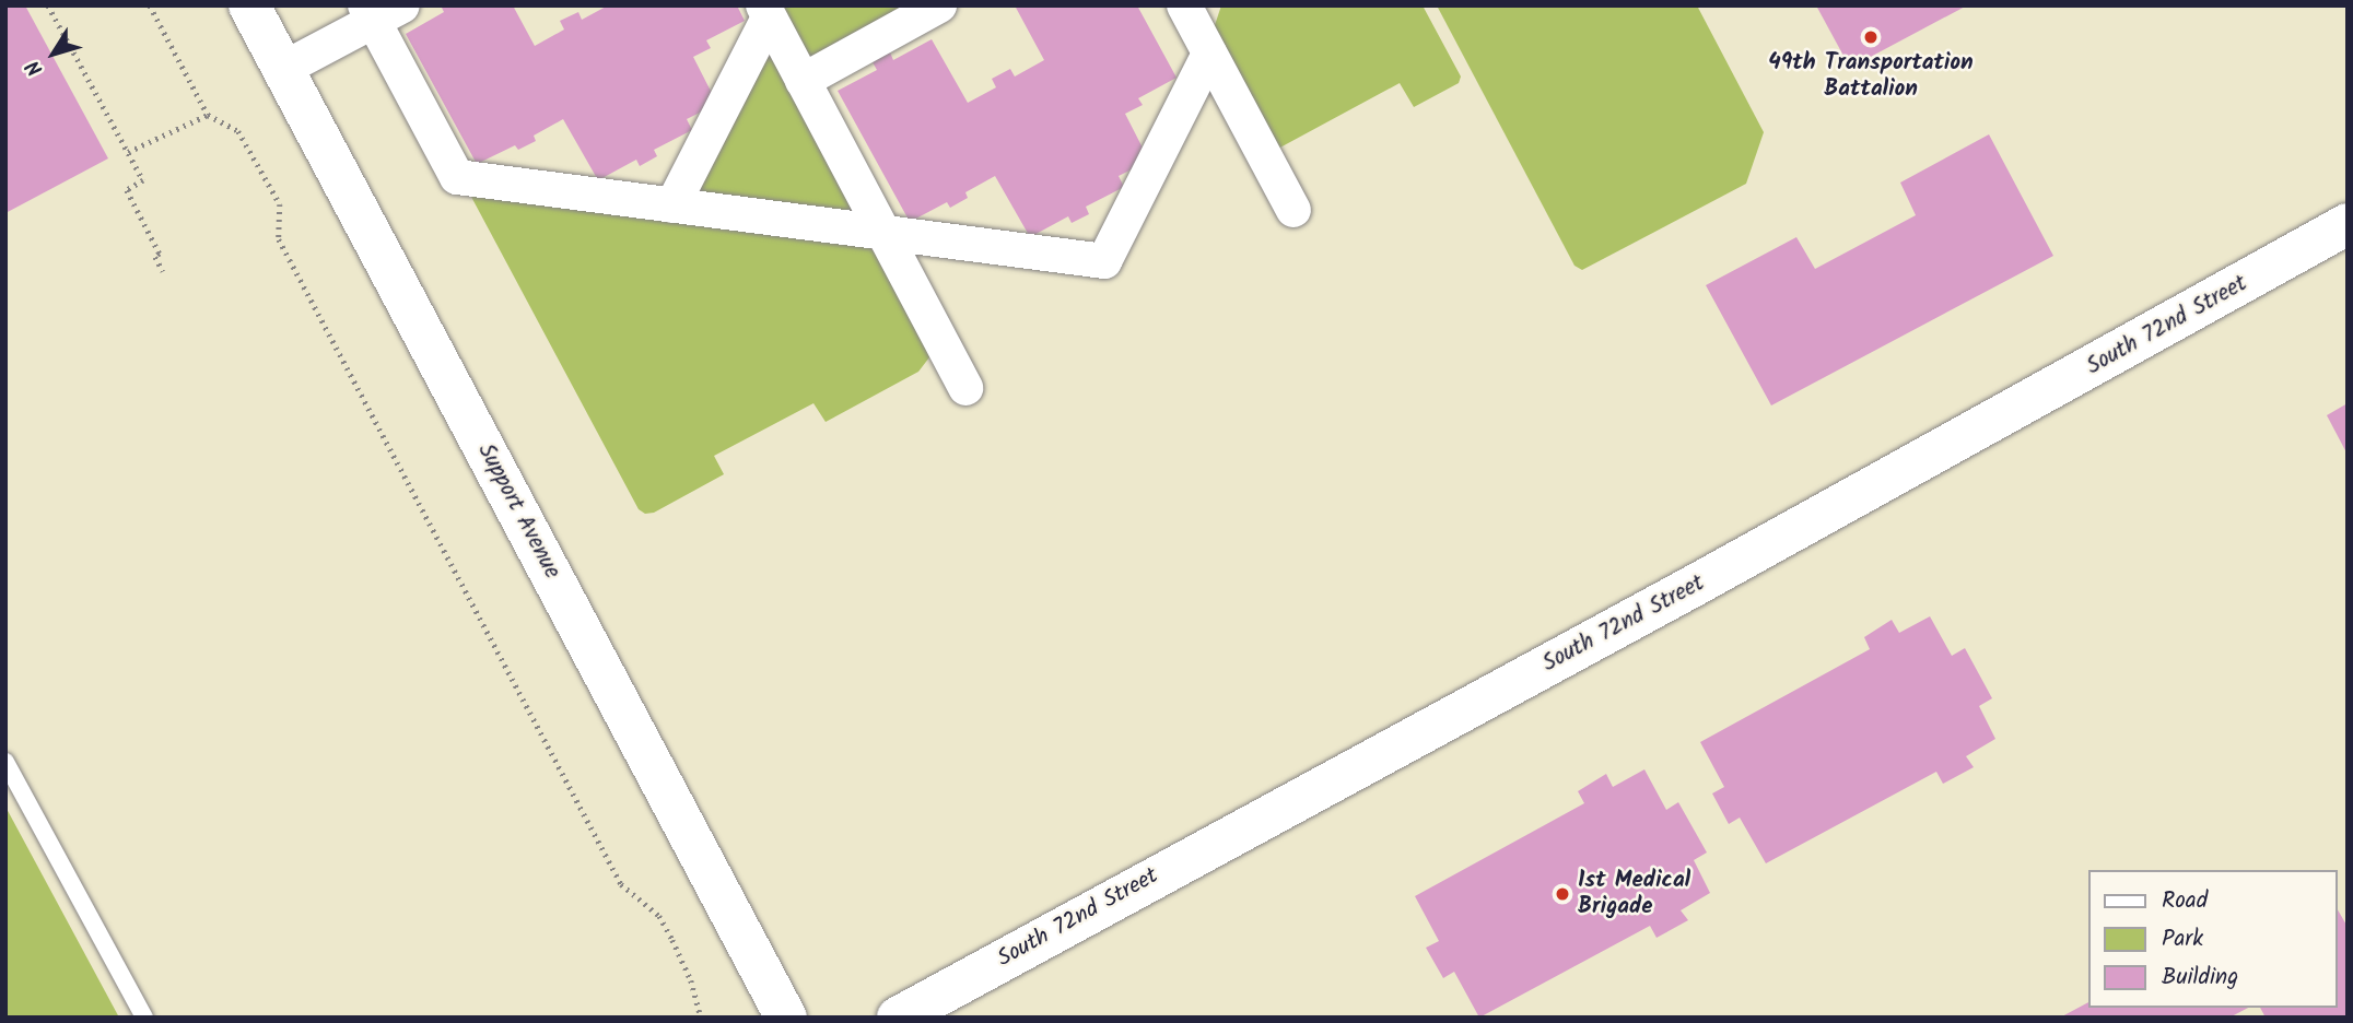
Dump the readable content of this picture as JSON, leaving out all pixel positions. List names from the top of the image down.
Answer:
{
  "streets": {
    "street": ["South 72nd Street", "Support Avenue"]
  },
  "places": ["49th Transportation Battalion", "1st Medical Brigade"],
  "legend": ["Road", "Park", "Building"],
  "north": "bottom left"
}
